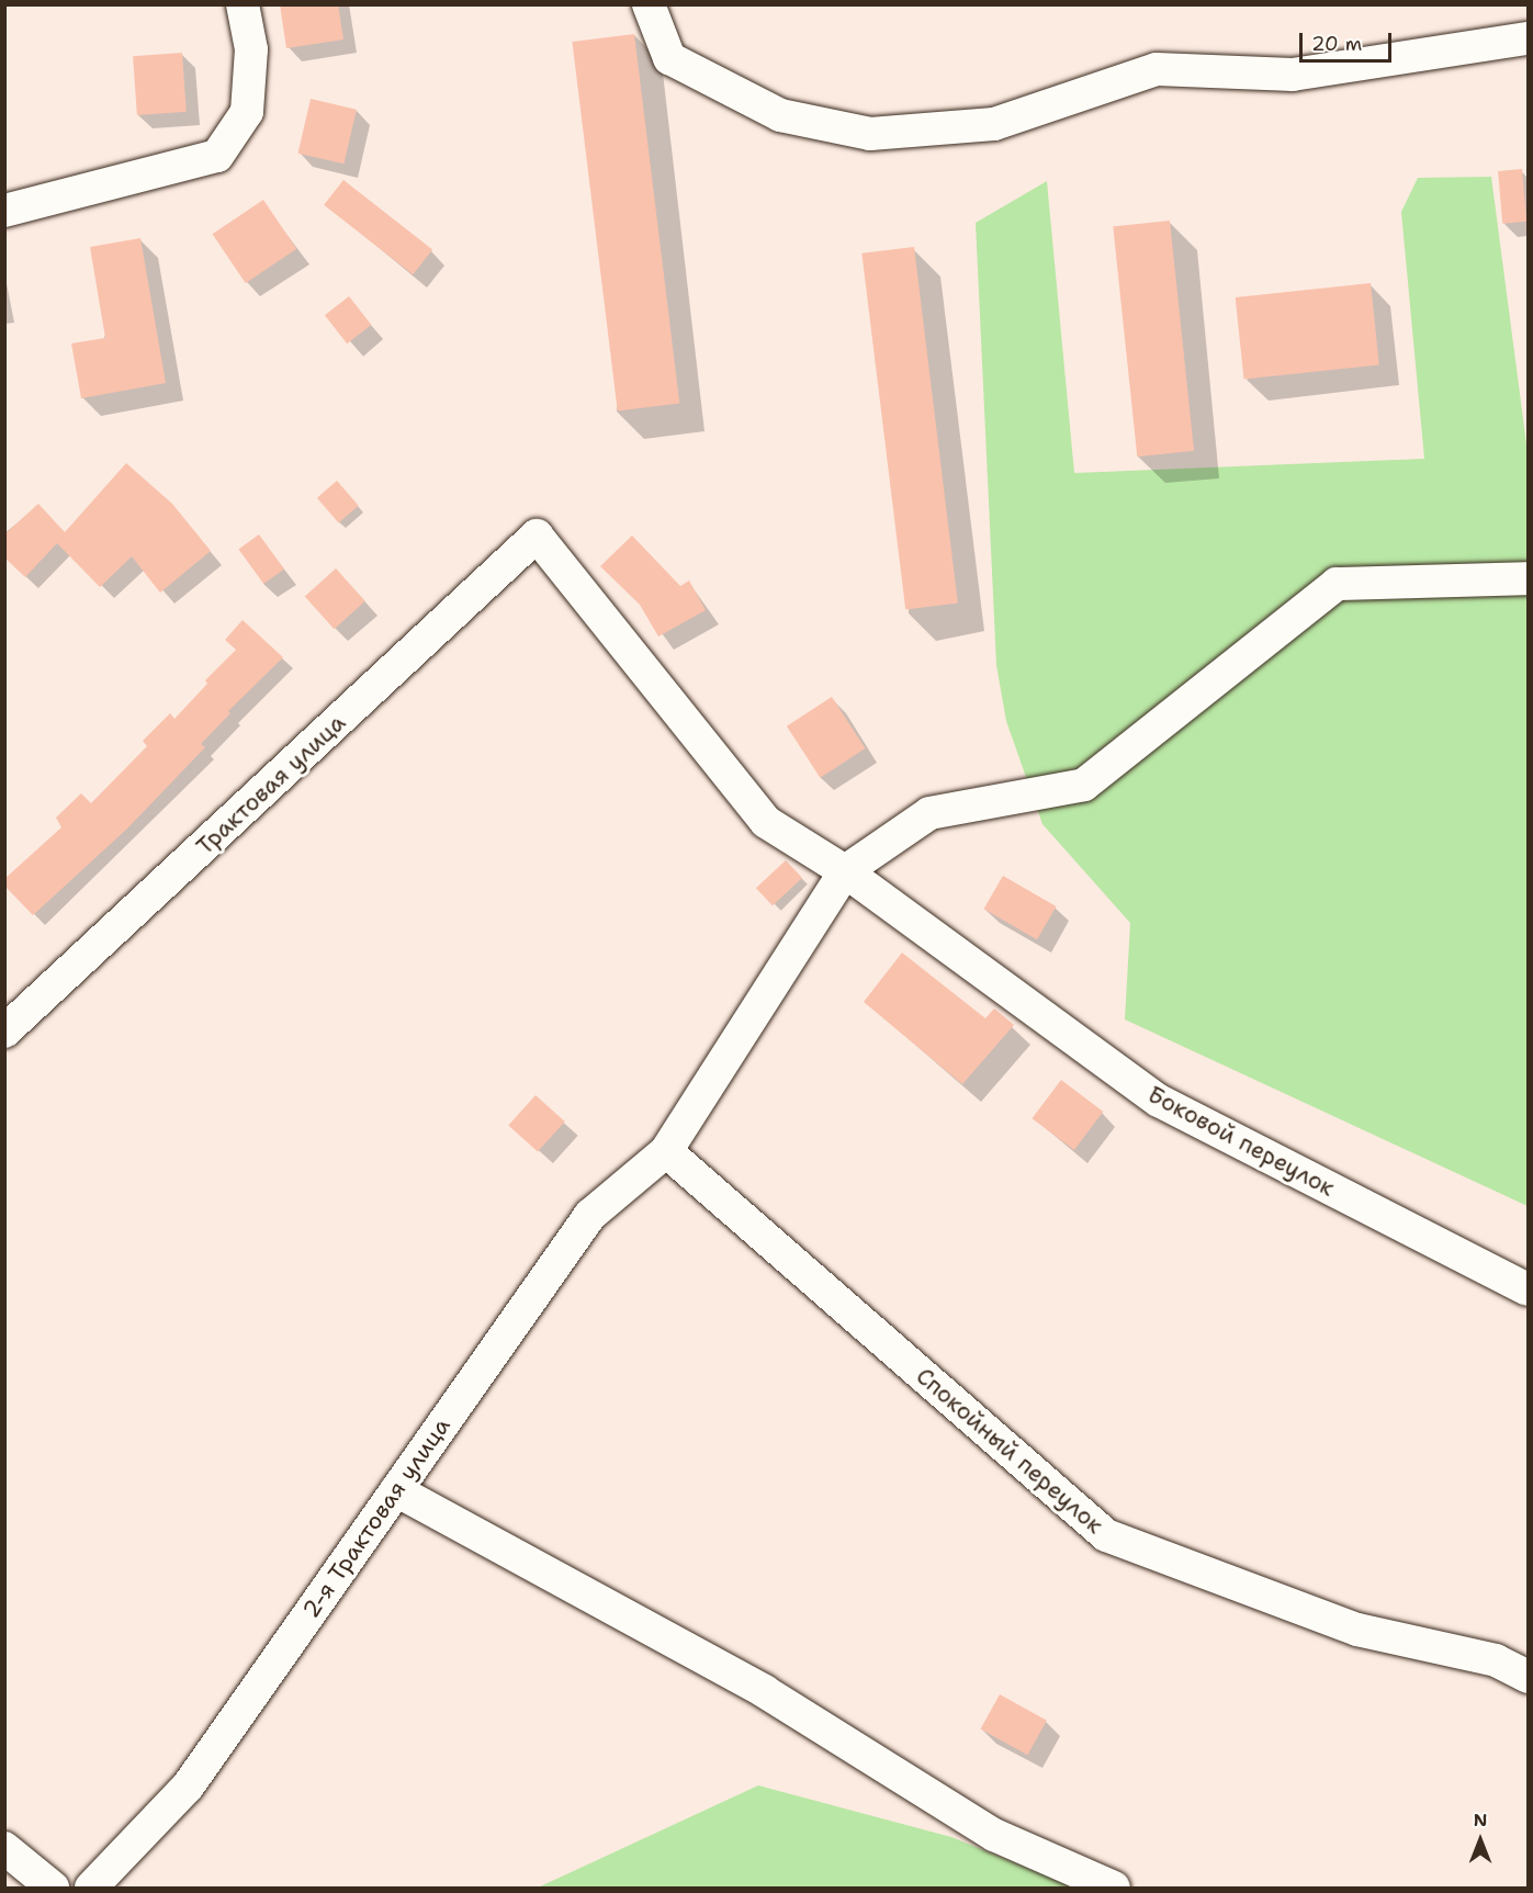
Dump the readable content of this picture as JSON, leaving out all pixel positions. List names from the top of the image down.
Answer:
{
  "streets": {
    "street": [
      "Трактовая улица",
      "Боковой переулок",
      "Спокойный переулок",
      "2-я Трактовая улица"
    ]
  },
  "crossings": [
    ["Трактовая улица", "Боковой переулок"],
    ["Боковой переулок", "2-я Трактовая улица"],
    ["Спокойный переулок", "2-я Трактовая улица"]
  ],
  "scale_bar": "20 m",
  "north": "top"
}
